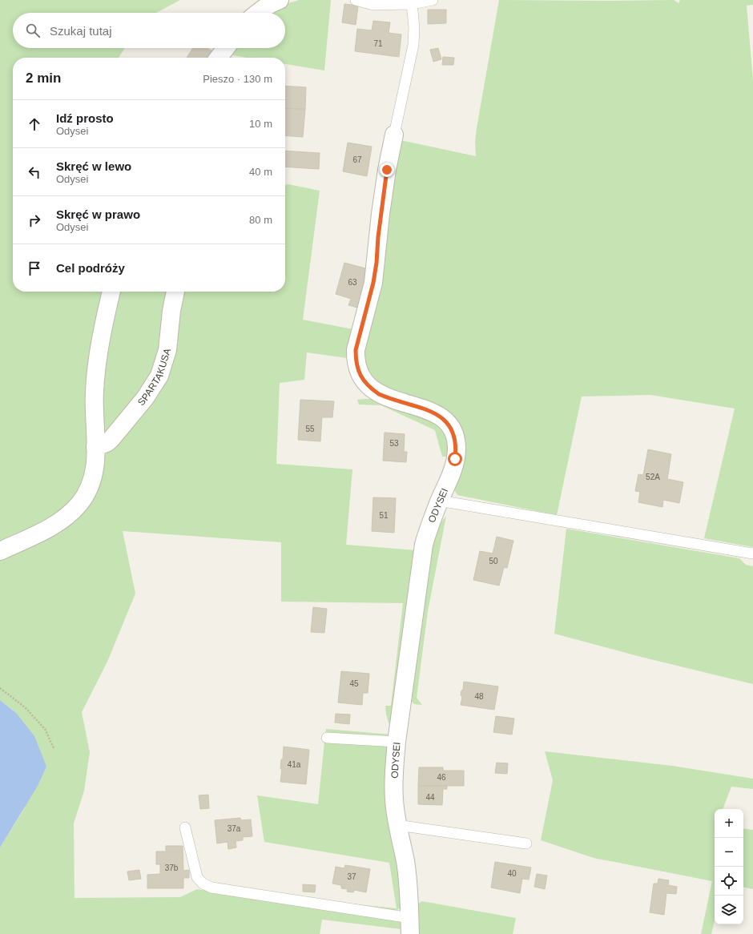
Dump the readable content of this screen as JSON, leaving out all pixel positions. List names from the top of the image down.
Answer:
{
  "streets": {
    "street": ["SPARTAKUSA", "ODYSEI"]
  },
  "house_numbers": [
    "71",
    "67",
    "63",
    "55",
    "53",
    "52A",
    "51",
    "50",
    "45",
    "48",
    "41a",
    "46",
    "44",
    "37a",
    "37b",
    "40",
    "37"
  ],
  "page": {
    "search": "Szukaj tutaj",
    "heading": ["2 min", "Pieszo · 130 m"],
    "list": [
      ["Idź prosto", "Odysei", "10 m"],
      ["Skręć w lewo", "Odysei", "40 m"],
      ["Skręć w prawo", "Odysei", "80 m"],
      "Cel podróży"
    ],
    "map_buttons": ["+", "−"]
  }
}
